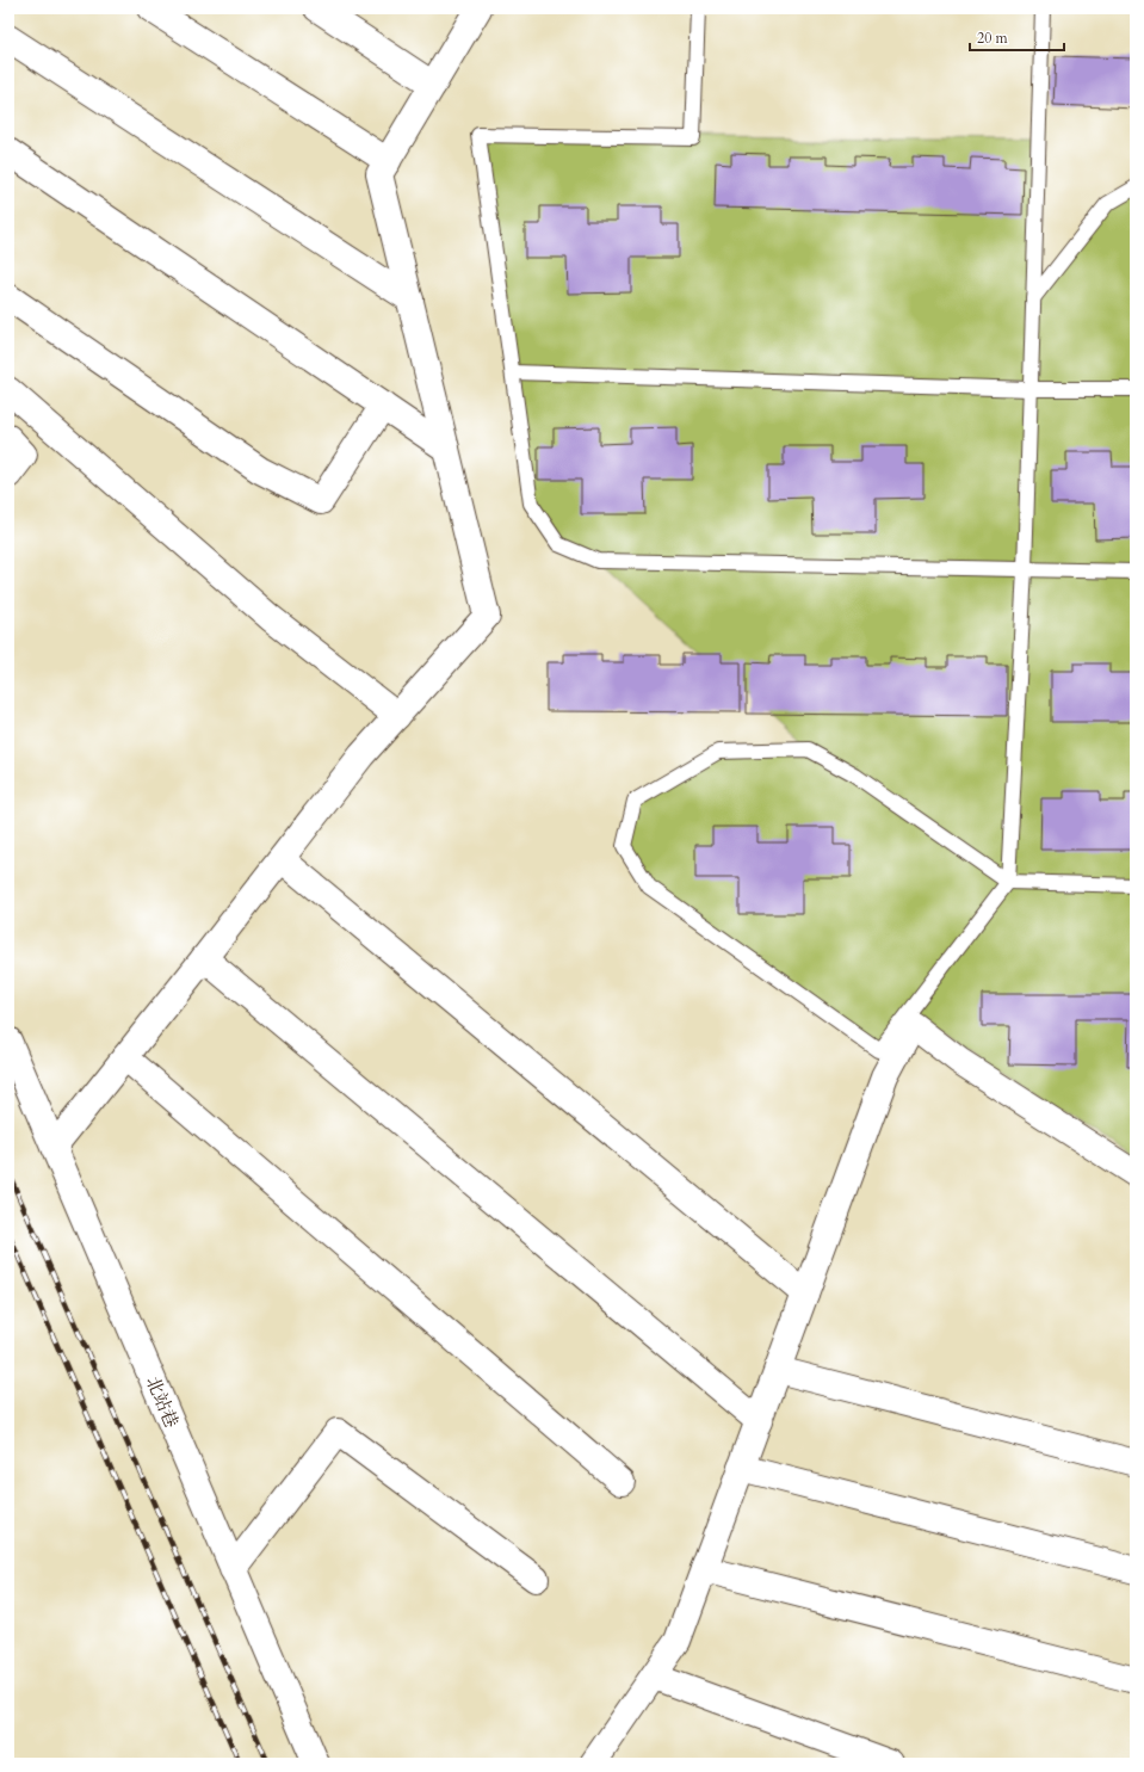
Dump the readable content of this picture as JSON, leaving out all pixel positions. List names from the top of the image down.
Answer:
{
  "streets": {
    "street": ["北站巷"]
  },
  "scale_bar": "20 m"
}
